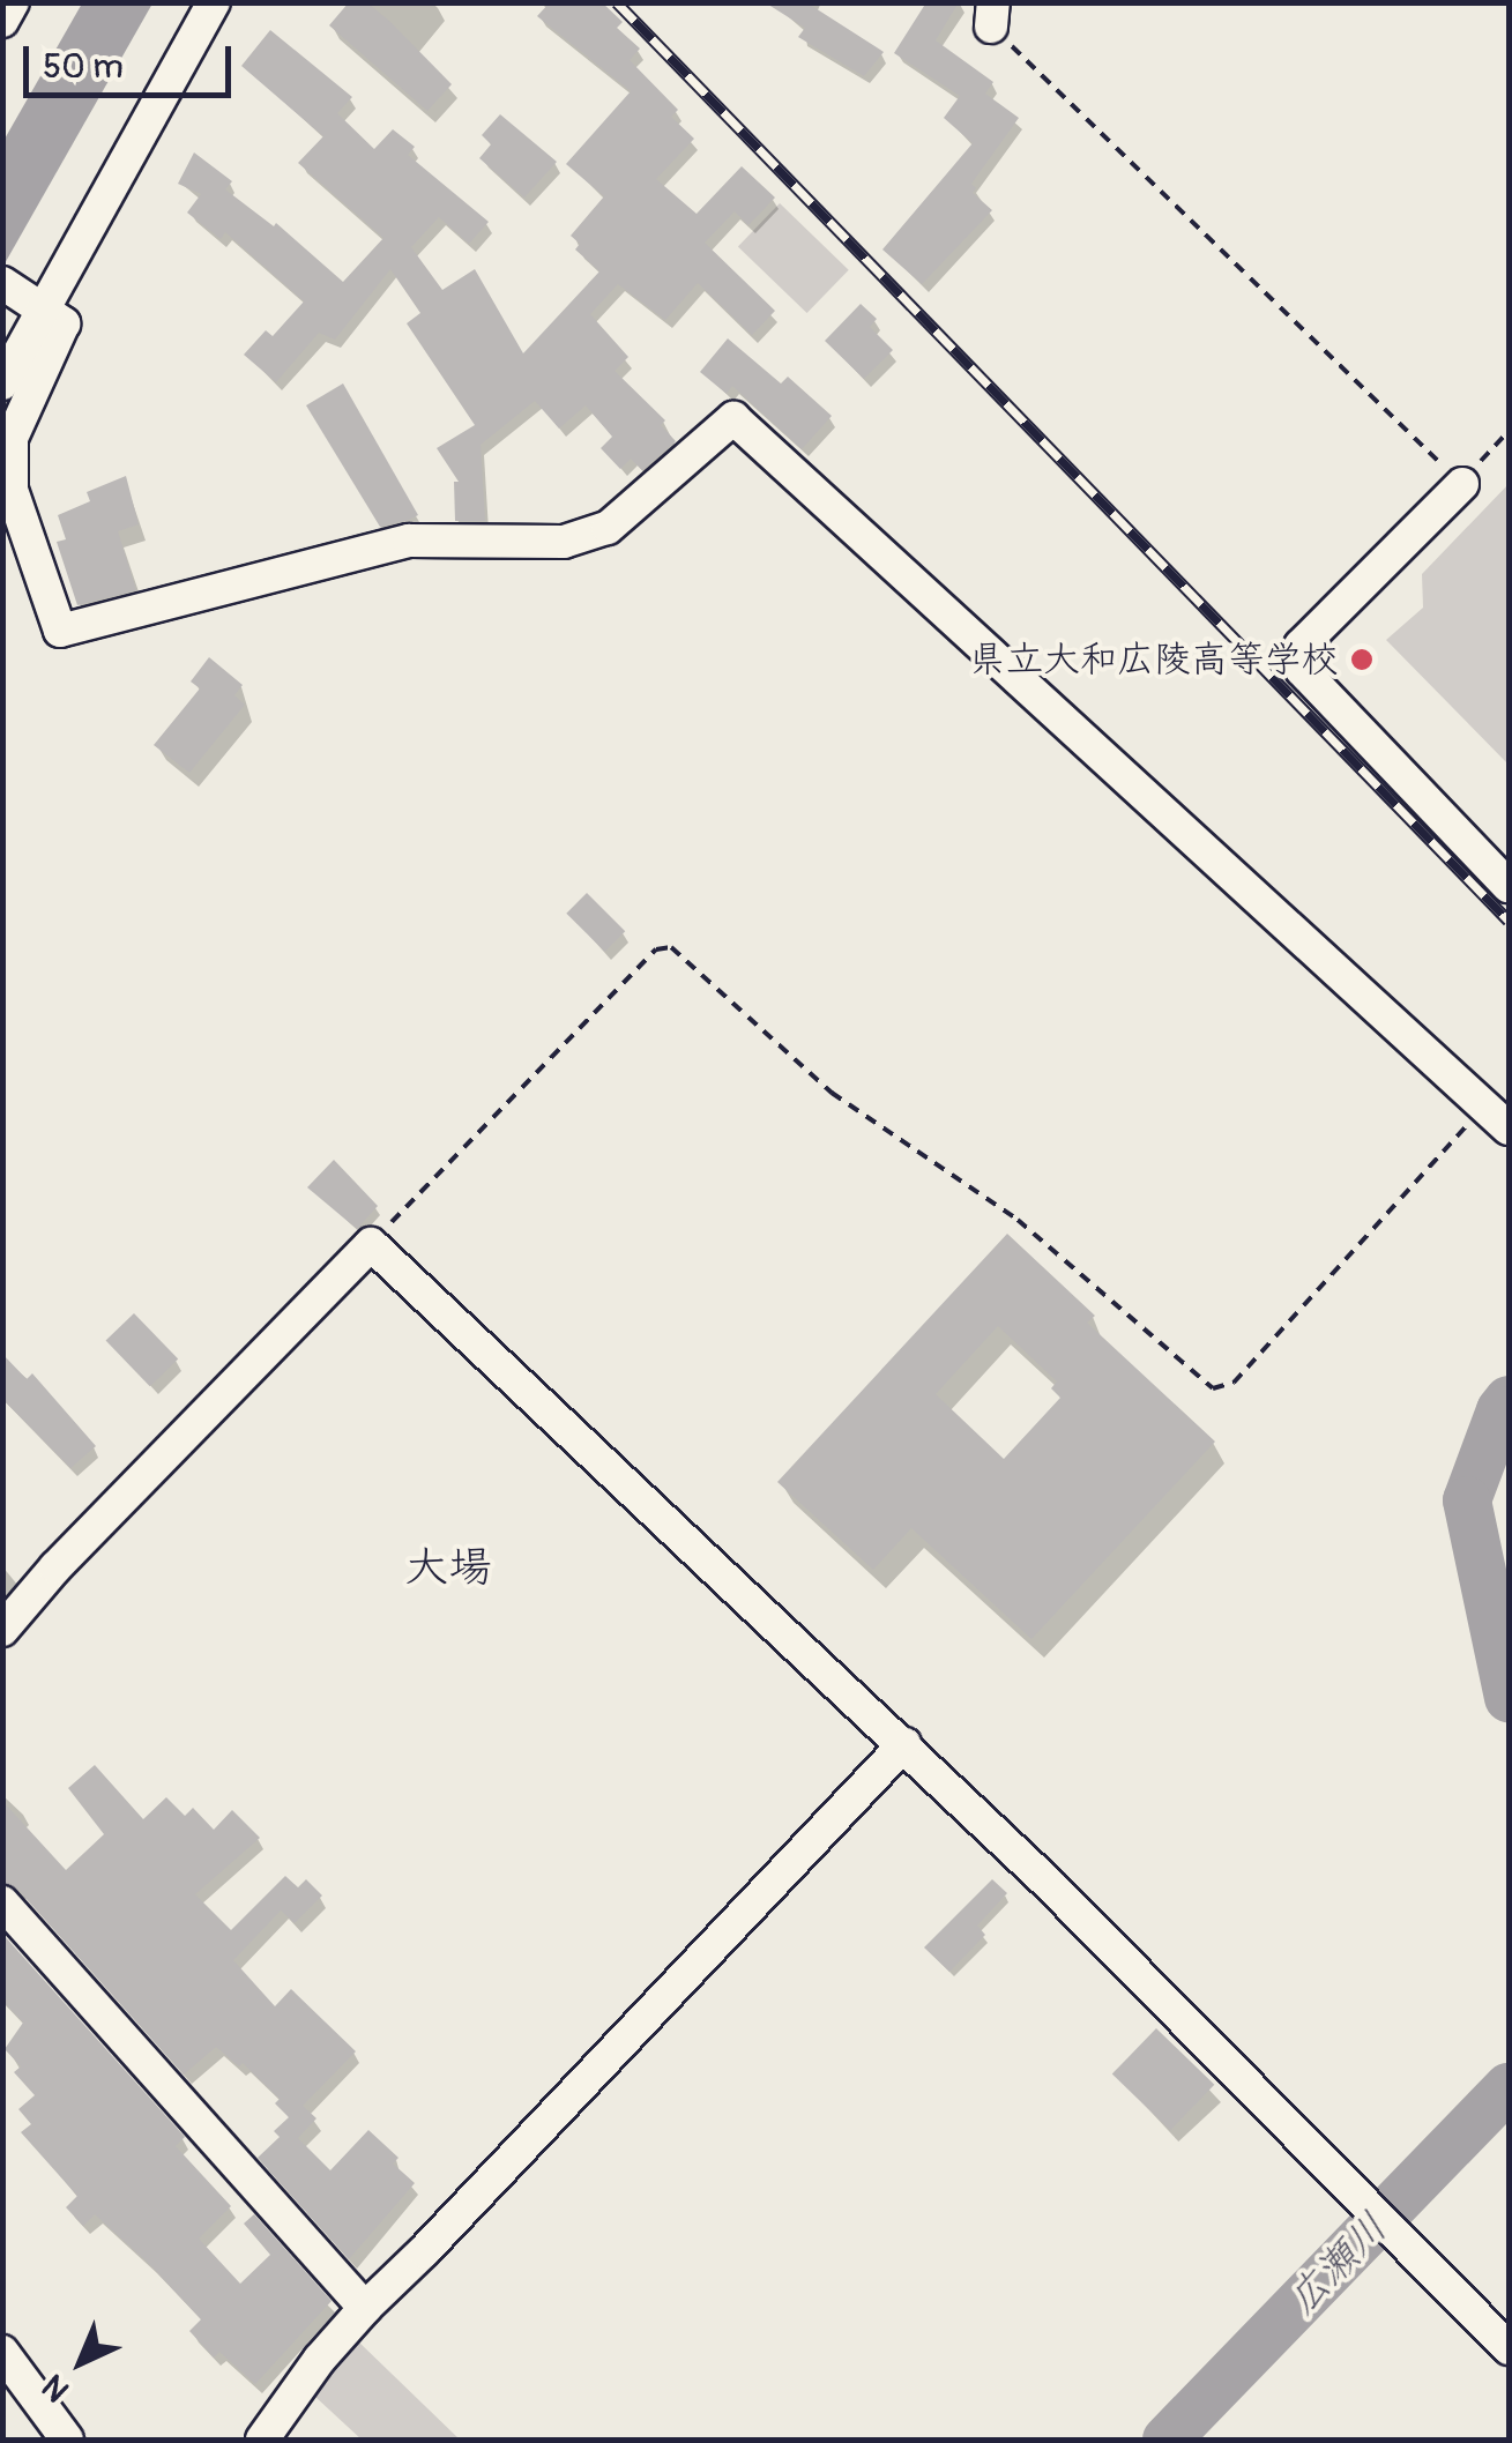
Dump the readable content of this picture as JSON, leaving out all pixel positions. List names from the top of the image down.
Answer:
{
  "districts": ["大場"],
  "water": ["広瀬川"],
  "places": ["県立大和広陵高等学校"],
  "scale_bar": "50 m",
  "north": "bottom left"
}
